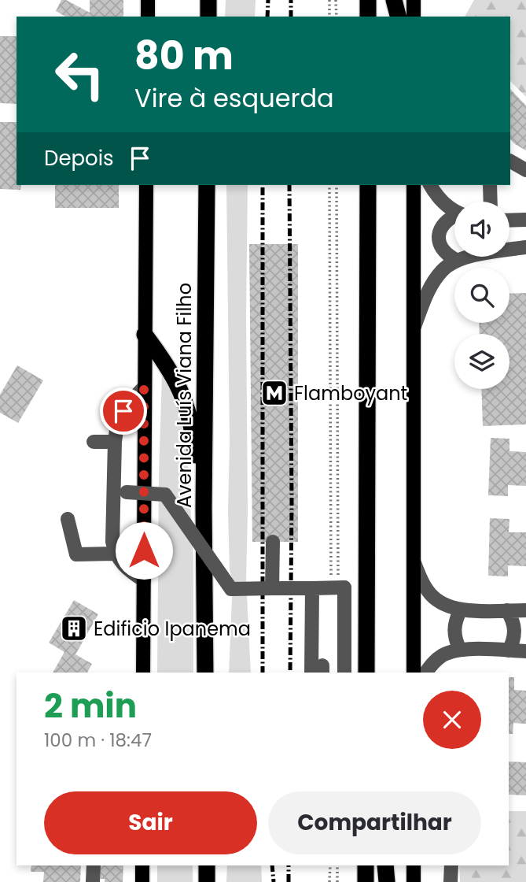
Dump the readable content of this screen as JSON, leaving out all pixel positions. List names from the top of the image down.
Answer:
{
  "streets": {
    "highway": ["Avenida Luís Viana Filho"]
  },
  "places": {
    "metro station": ["Flamboyant"],
    "building": ["Edificio Ipanema"]
  },
  "page": {
    "turn": ["80 m", "Vire à esquerda"],
    "then": "Depois",
    "heading": ["2 min", "100 m · 18:47"],
    "buttons": ["Sair", "Compartilhar"]
  }
}
